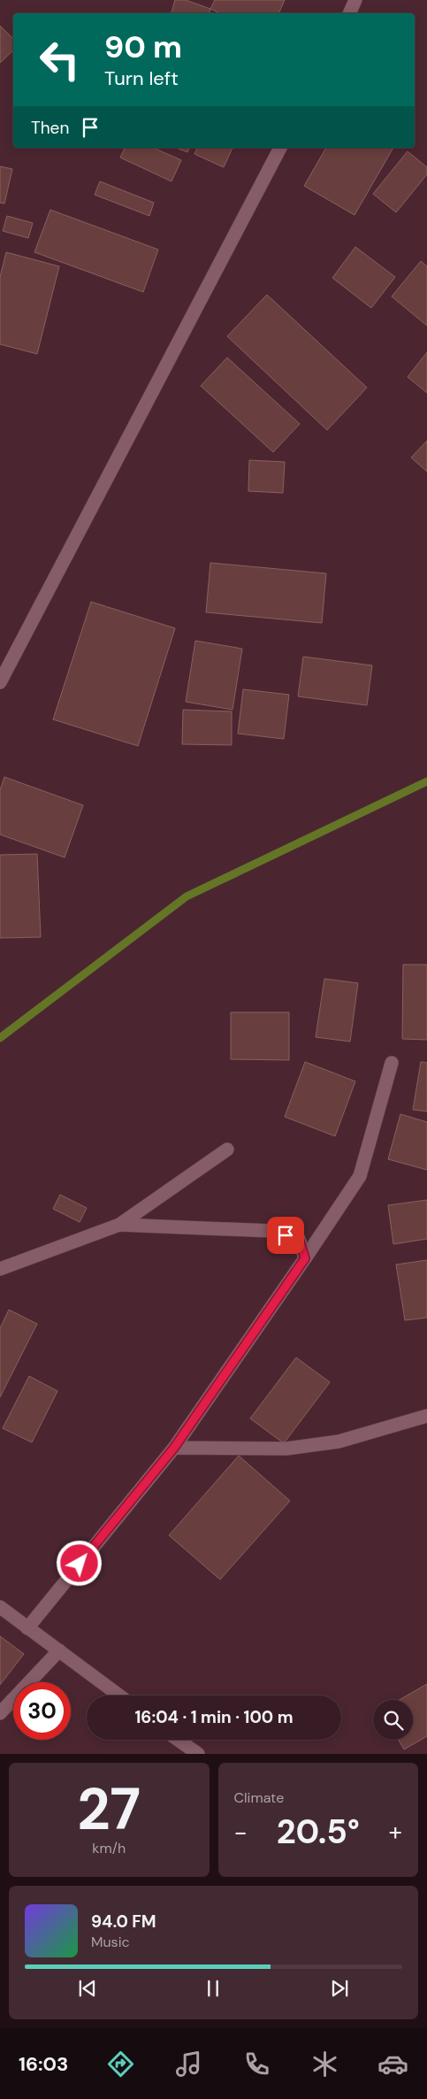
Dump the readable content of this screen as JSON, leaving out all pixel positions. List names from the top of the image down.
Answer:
{
  "page": {
    "turn": ["90 m", "Turn left"],
    "then": "Then",
    "limit": "30",
    "trip": "16:04 · 1 min · 100 m",
    "tile": [
      ["27", "km/h"],
      "Climate"
    ],
    "heat": ["−", "20.5°", "+"],
    "song": ["94.0 FM", "Music"],
    "tabs": "16:03"
  }
}
